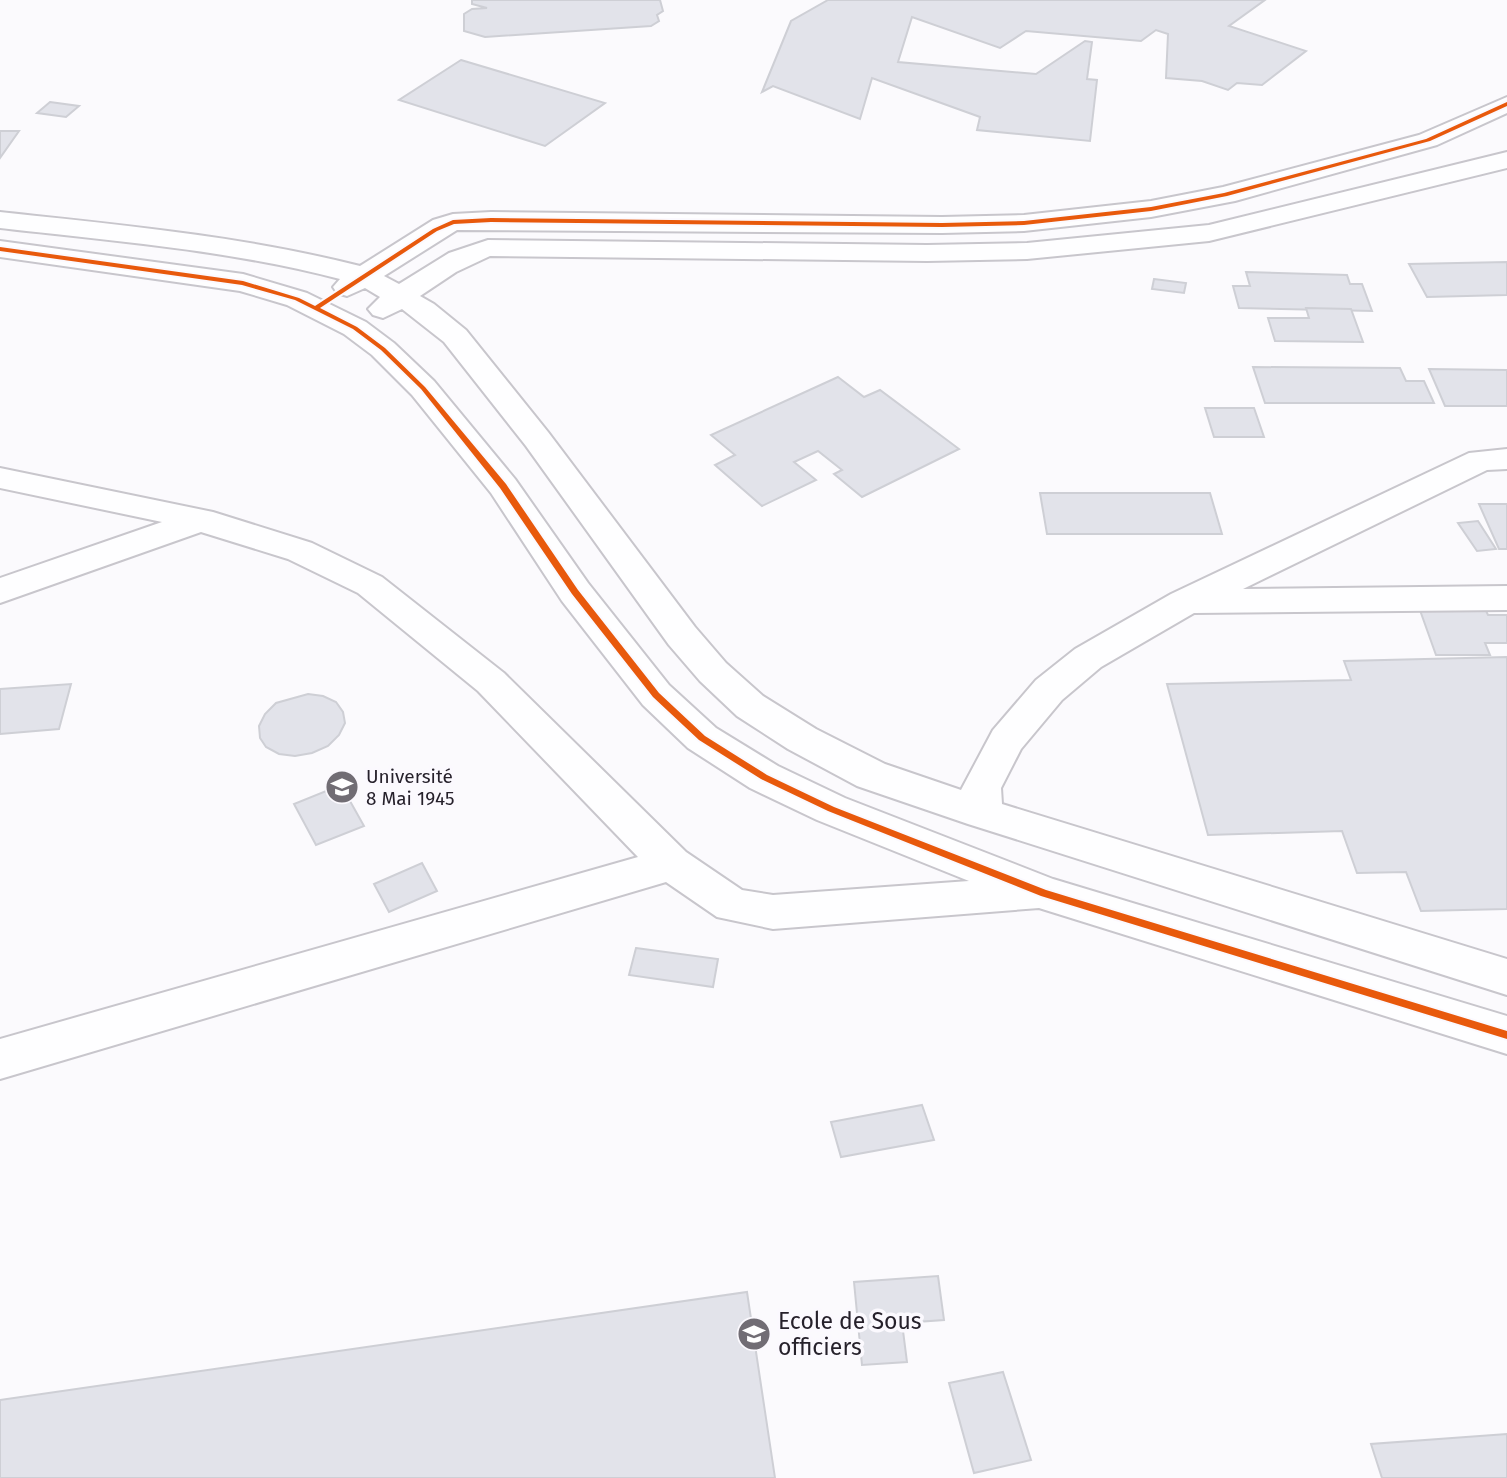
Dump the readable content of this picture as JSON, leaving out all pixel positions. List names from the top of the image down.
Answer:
{
  "places": {
    "school or university": ["Université 8 Mai 1945", "Ecole de Sous officiers"]
  }
}
